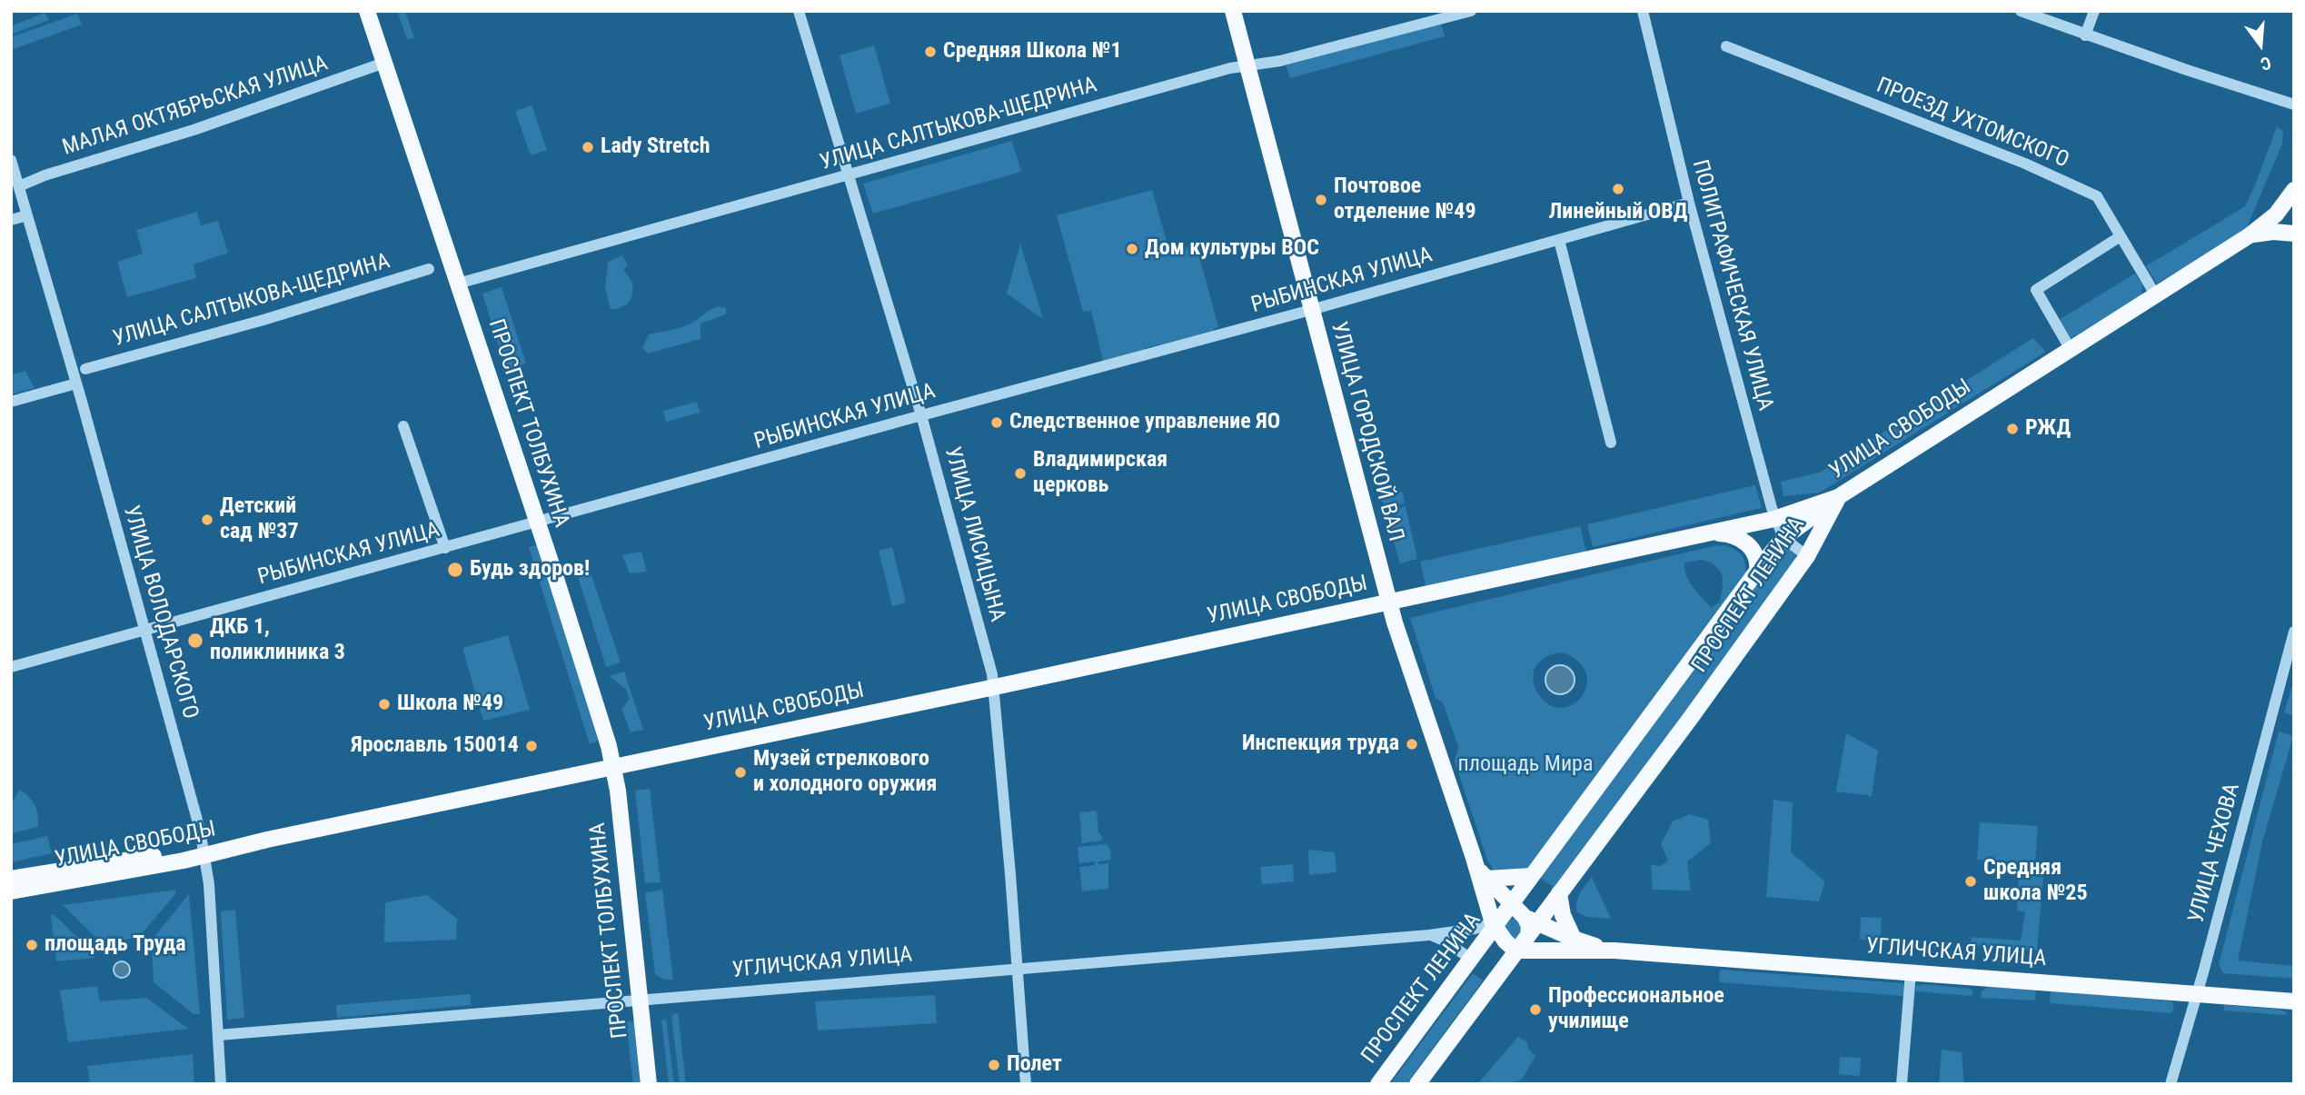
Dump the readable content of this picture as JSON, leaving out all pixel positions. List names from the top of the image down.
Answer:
{
  "streets": {
    "main road": [
      "ПРОСПЕКТ ТОЛБУХИНА",
      "УЛИЦА СВОБОДЫ",
      "УЛИЦА ГОРОДСКОЙ ВАЛ",
      "ПРОСПЕКТ ЛЕНИНА",
      "УГЛИЧСКАЯ УЛИЦА"
    ],
    "street": [
      "МАЛАЯ ОКТЯБРЬСКАЯ УЛИЦА",
      "ПРОЕЗД УХТОМСКОГО",
      "УЛИЦА САЛТЫКОВА-ЩЕДРИНА",
      "РЫБИНСКАЯ УЛИЦА",
      "ПОЛИГРАФИЧЕСКАЯ УЛИЦА",
      "УЛИЦА ЛИСИЦЫНА",
      "УЛИЦА ВОЛОДАРСКОГО",
      "УЛИЦА ЧЕХОВА"
    ]
  },
  "crossings": [
    ["МАЛАЯ ОКТЯБРЬСКАЯ УЛИЦА", "ПРОСПЕКТ ТОЛБУХИНА"],
    ["МАЛАЯ ОКТЯБРЬСКАЯ УЛИЦА", "УЛИЦА ВОЛОДАРСКОГО"],
    ["ПРОЕЗД УХТОМСКОГО", "УЛИЦА СВОБОДЫ"],
    ["УЛИЦА САЛТЫКОВА-ЩЕДРИНА", "ПРОСПЕКТ ТОЛБУХИНА"],
    ["УЛИЦА САЛТЫКОВА-ЩЕДРИНА", "УЛИЦА ГОРОДСКОЙ ВАЛ"],
    ["УЛИЦА САЛТЫКОВА-ЩЕДРИНА", "УЛИЦА ЛИСИЦЫНА"],
    ["РЫБИНСКАЯ УЛИЦА", "ПОЛИГРАФИЧЕСКАЯ УЛИЦА"],
    ["РЫБИНСКАЯ УЛИЦА", "ПРОСПЕКТ ТОЛБУХИНА"],
    ["РЫБИНСКАЯ УЛИЦА", "УЛИЦА ГОРОДСКОЙ ВАЛ"],
    ["РЫБИНСКАЯ УЛИЦА", "УЛИЦА ЛИСИЦЫНА"],
    ["РЫБИНСКАЯ УЛИЦА", "УЛИЦА ВОЛОДАРСКОГО"],
    ["ПОЛИГРАФИЧЕСКАЯ УЛИЦА", "УЛИЦА СВОБОДЫ"],
    ["ПОЛИГРАФИЧЕСКАЯ УЛИЦА", "ПРОСПЕКТ ЛЕНИНА"],
    ["ПРОСПЕКТ ТОЛБУХИНА", "УЛИЦА СВОБОДЫ"],
    ["ПРОСПЕКТ ТОЛБУХИНА", "УГЛИЧСКАЯ УЛИЦА"],
    ["УЛИЦА СВОБОДЫ", "УЛИЦА ГОРОДСКОЙ ВАЛ"],
    ["УЛИЦА СВОБОДЫ", "УЛИЦА ЛИСИЦЫНА"],
    ["УЛИЦА СВОБОДЫ", "ПРОСПЕКТ ЛЕНИНА"],
    ["УЛИЦА СВОБОДЫ", "УЛИЦА ВОЛОДАРСКОГО"],
    ["УЛИЦА ГОРОДСКОЙ ВАЛ", "ПРОСПЕКТ ЛЕНИНА"],
    ["УЛИЦА ГОРОДСКОЙ ВАЛ", "УГЛИЧСКАЯ УЛИЦА"],
    ["УЛИЦА ЛИСИЦЫНА", "УГЛИЧСКАЯ УЛИЦА"],
    ["ПРОСПЕКТ ЛЕНИНА", "УГЛИЧСКАЯ УЛИЦА"],
    ["УЛИЦА ВОЛОДАРСКОГО", "УГЛИЧСКАЯ УЛИЦА"],
    ["УЛИЦА ЧЕХОВА", "УГЛИЧСКАЯ УЛИЦА"]
  ],
  "parks": ["площадь Мира"],
  "places": [
    "Средняя Школа №1",
    "Lady Stretch",
    "Линейный ОВД",
    "Почтовое отделение №49",
    "Дом культуры ВОС",
    "Следственное управление ЯО",
    "РЖД",
    "Владимирская церковь",
    "Детский сад №37",
    "Будь здоров!",
    "ДКБ 1, поликлиника 3",
    "Школа №49",
    "Инспекция труда",
    "Ярославль 150014",
    "Музей стрелкового и холодного оружия",
    "Средняя школа №25",
    "площадь Труда",
    "Профессиональное училище",
    "Полет"
  ],
  "north": "bottom"
}
